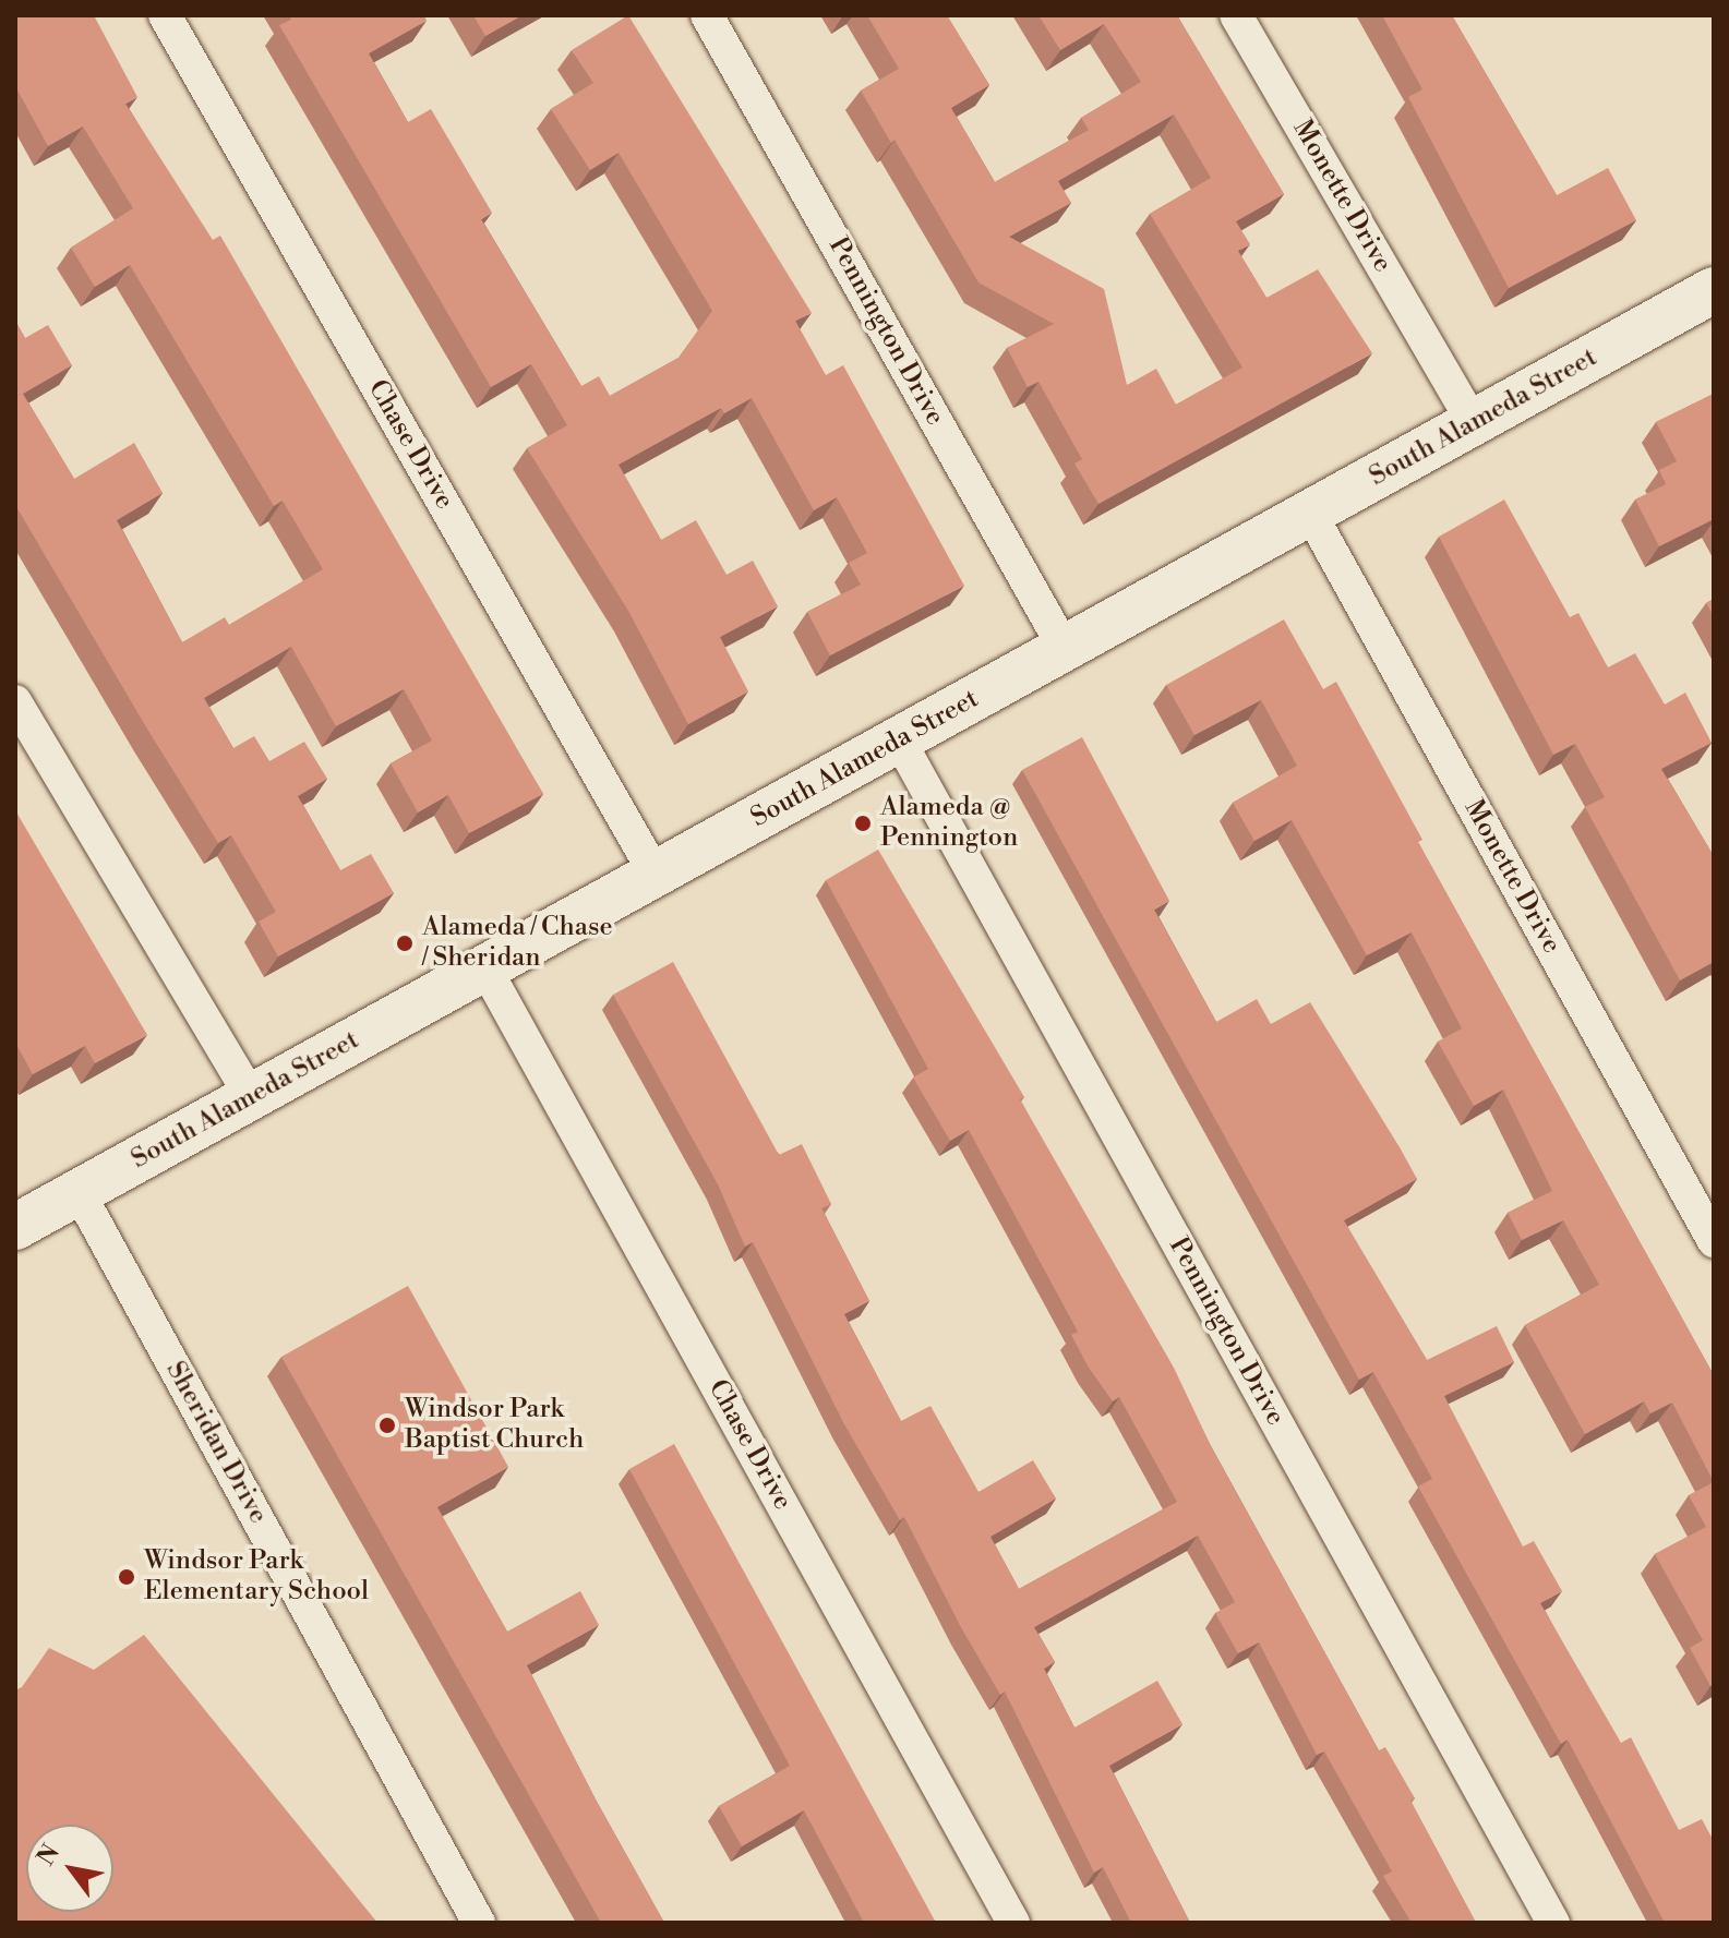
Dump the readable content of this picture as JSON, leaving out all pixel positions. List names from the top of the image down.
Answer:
{
  "streets": {
    "main road": ["South Alameda Street"],
    "street": [
      "Monette Drive",
      "Pennington Drive",
      "Chase Drive",
      "Sheridan Drive"
    ]
  },
  "crossings": [
    ["Monette Drive", "South Alameda Street"],
    ["Pennington Drive", "South Alameda Street"],
    ["South Alameda Street", "Chase Drive"],
    ["South Alameda Street", "Sheridan Drive"]
  ],
  "places": [
    "Alameda @ Pennington",
    "Alameda / Chase / Sheridan",
    "Windsor Park Baptist Church",
    "Windsor Park Elementary School"
  ],
  "north": "top left"
}
